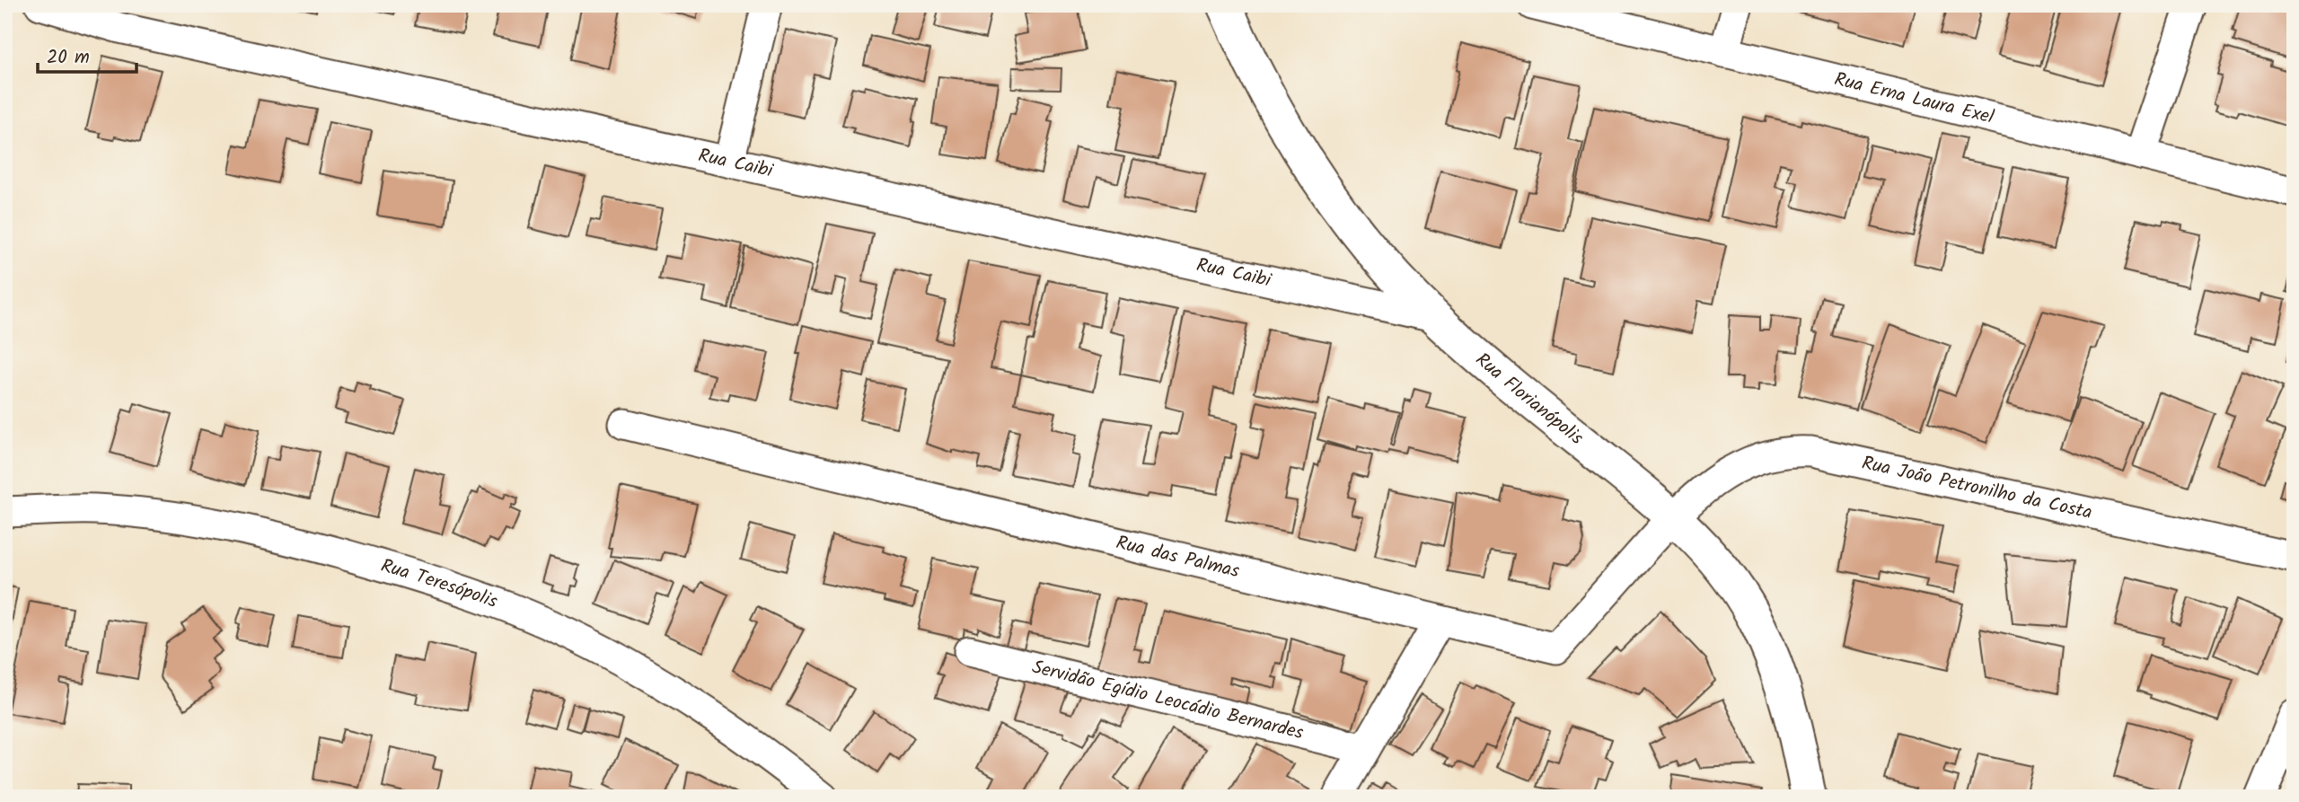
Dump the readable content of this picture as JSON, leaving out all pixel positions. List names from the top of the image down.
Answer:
{
  "streets": {
    "main road": ["Rua Florianópolis"],
    "street": [
      "Rua Erna Laura Exel",
      "Rua Caibi",
      "Rua João Petronilho da Costa",
      "Rua das Palmas",
      "Rua Teresópolis",
      "Servidão Egídio Leocádio Bernardes"
    ]
  },
  "crossings": [
    ["Rua Caibi", "Rua Florianópolis"],
    ["Rua Florianópolis", "Rua João Petronilho da Costa"],
    ["Rua Florianópolis", "Rua das Palmas"],
    ["Rua João Petronilho da Costa", "Rua das Palmas"]
  ],
  "scale_bar": "20 m"
}
